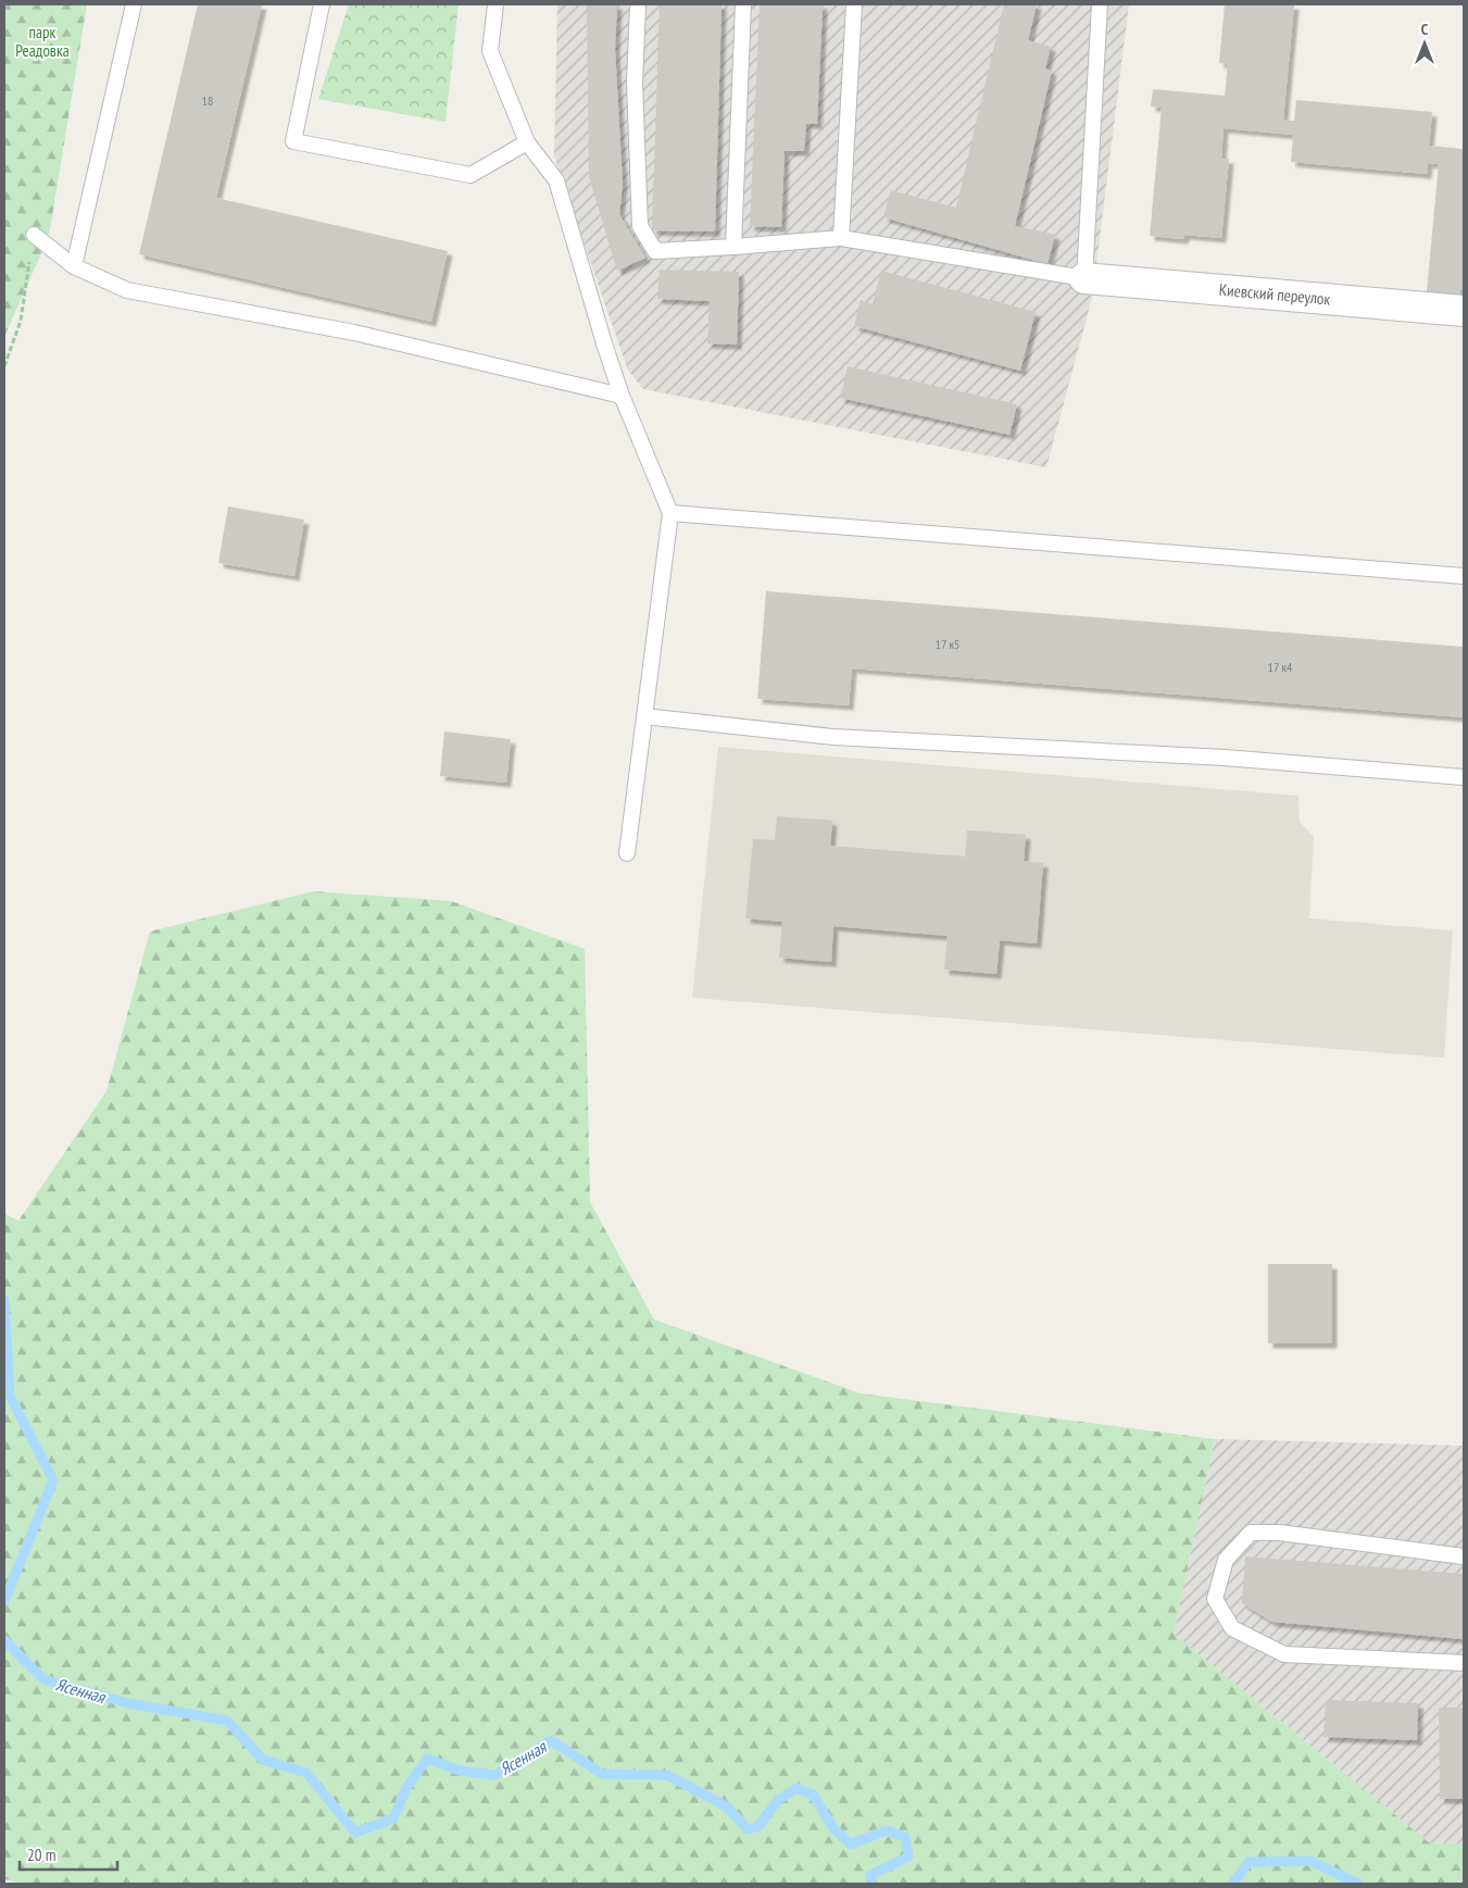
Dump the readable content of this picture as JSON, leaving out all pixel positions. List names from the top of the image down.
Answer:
{
  "streets": {
    "street": ["Киевский переулок"]
  },
  "water": ["Ясенная"],
  "parks": ["парк Реадовка"],
  "house_numbers": ["18", "17 к5", "17 к4"],
  "scale_bar": "20 m",
  "north": "top"
}
